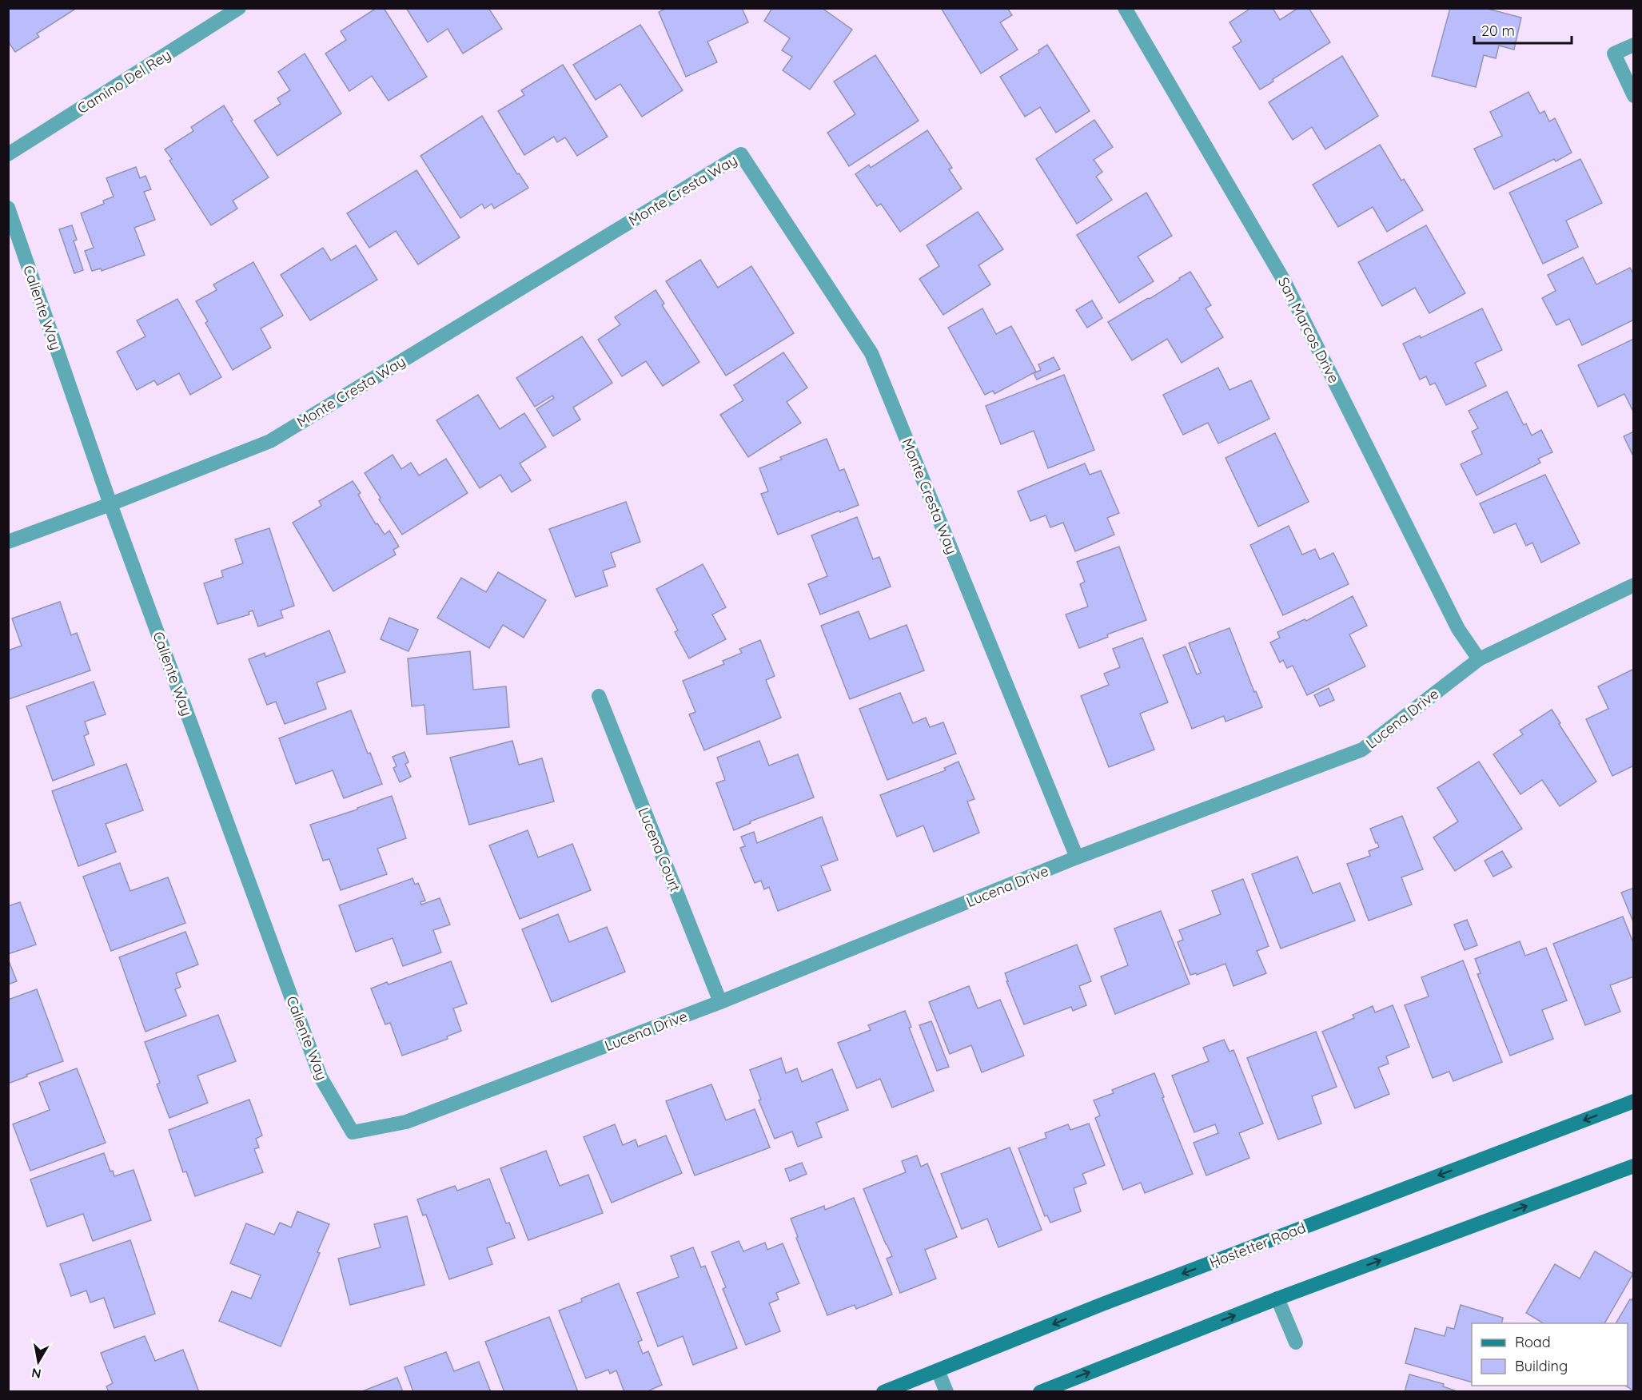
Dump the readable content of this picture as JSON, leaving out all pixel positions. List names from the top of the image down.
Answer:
{
  "streets": {
    "main road": ["Hostetter Road"],
    "street": [
      "Camino Del Rey",
      "Monte Cresta Way",
      "Caliente Way",
      "San Marcos Drive",
      "Lucena Drive",
      "Lucena Court"
    ]
  },
  "crossings": [
    ["Monte Cresta Way", "Caliente Way"],
    ["Monte Cresta Way", "Lucena Drive"],
    ["Caliente Way", "Lucena Drive"],
    ["San Marcos Drive", "Lucena Drive"],
    ["Lucena Drive", "Lucena Court"]
  ],
  "legend": ["Road", "Building"],
  "scale_bar": "20 m",
  "north": "bottom"
}
